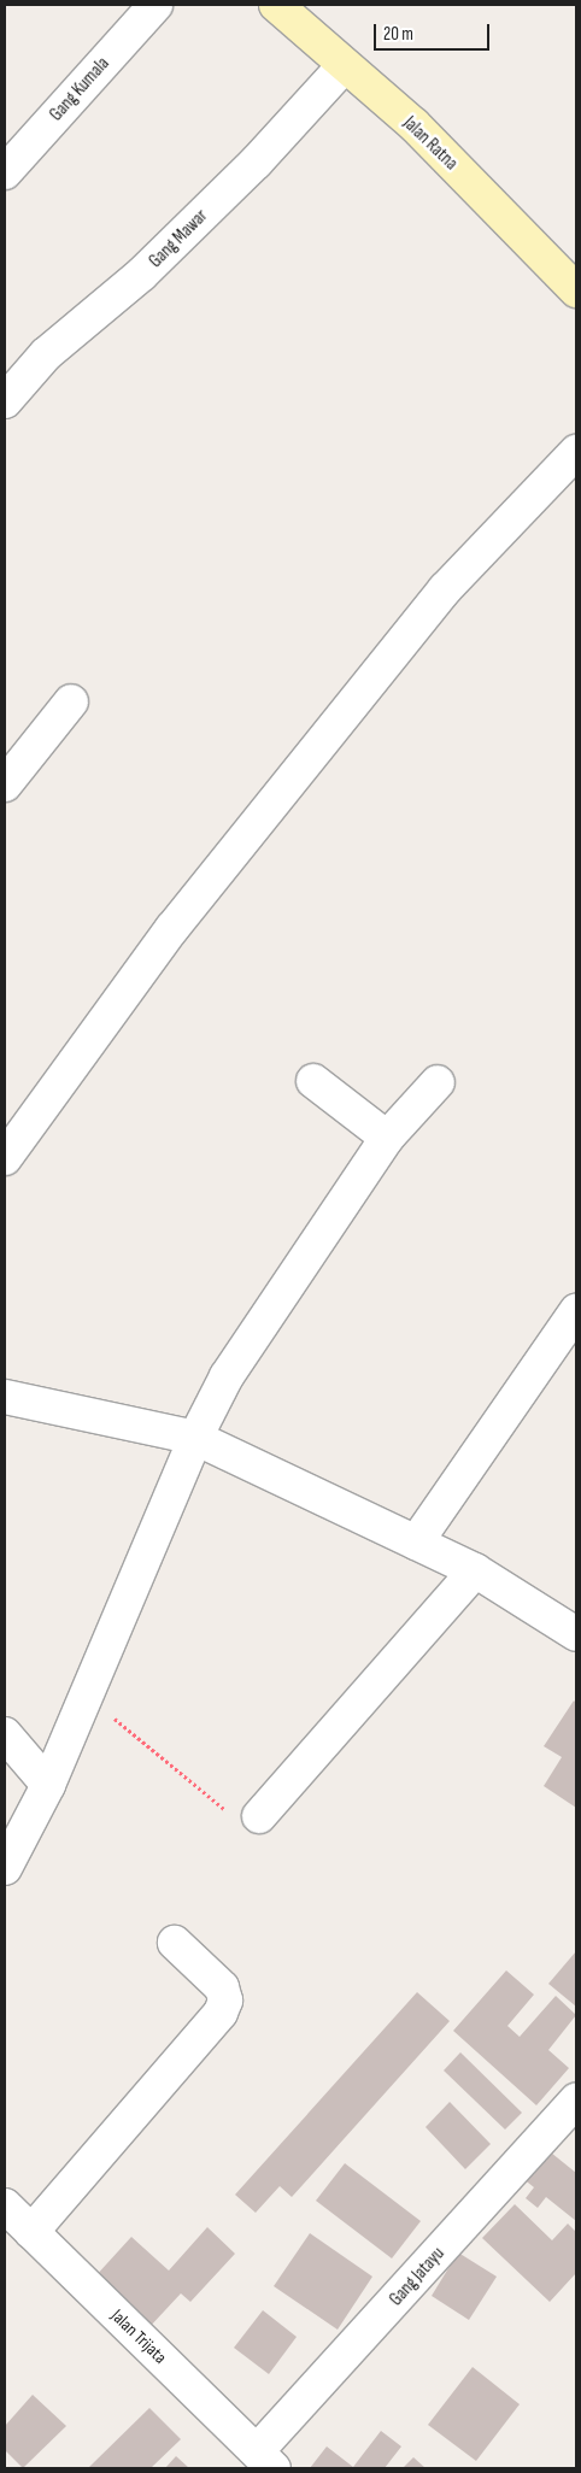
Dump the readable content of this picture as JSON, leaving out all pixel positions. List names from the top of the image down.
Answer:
{
  "streets": {
    "street": [
      "Gang Kumala",
      "Jalan Ratna",
      "Gang Mawar",
      "Gang Jatayu",
      "Jalan Trijata"
    ]
  },
  "crossings": [
    ["Jalan Ratna", "Gang Mawar"],
    ["Gang Jatayu", "Jalan Trijata"]
  ],
  "scale_bar": "20 m"
}
